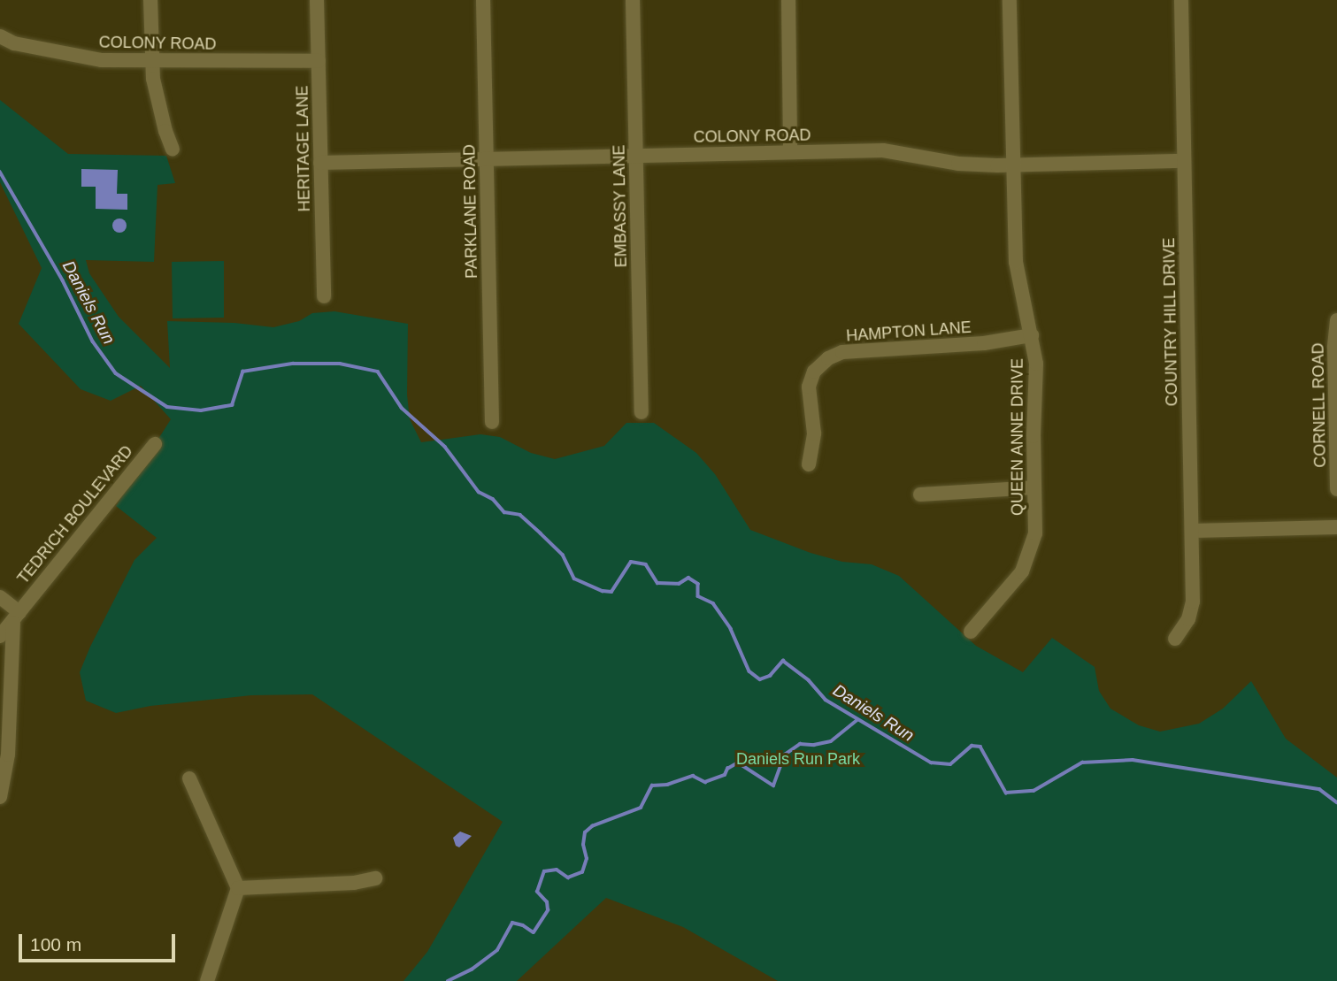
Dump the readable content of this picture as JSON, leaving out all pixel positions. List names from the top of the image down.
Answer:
{
  "streets": {
    "street": [
      "COLONY ROAD",
      "HERITAGE LANE",
      "EMBASSY LANE",
      "PARKLANE ROAD",
      "COUNTRY HILL DRIVE",
      "HAMPTON LANE",
      "CORNELL ROAD",
      "QUEEN ANNE DRIVE",
      "TEDRICH BOULEVARD"
    ]
  },
  "crossings": [
    ["COLONY ROAD", "HERITAGE LANE"],
    ["COLONY ROAD", "EMBASSY LANE"],
    ["COLONY ROAD", "PARKLANE ROAD"],
    ["COLONY ROAD", "COUNTRY HILL DRIVE"],
    ["COLONY ROAD", "QUEEN ANNE DRIVE"],
    ["HAMPTON LANE", "QUEEN ANNE DRIVE"]
  ],
  "water": ["Daniels Run"],
  "parks": ["Daniels Run Park"],
  "scale_bar": "100 m"
}
